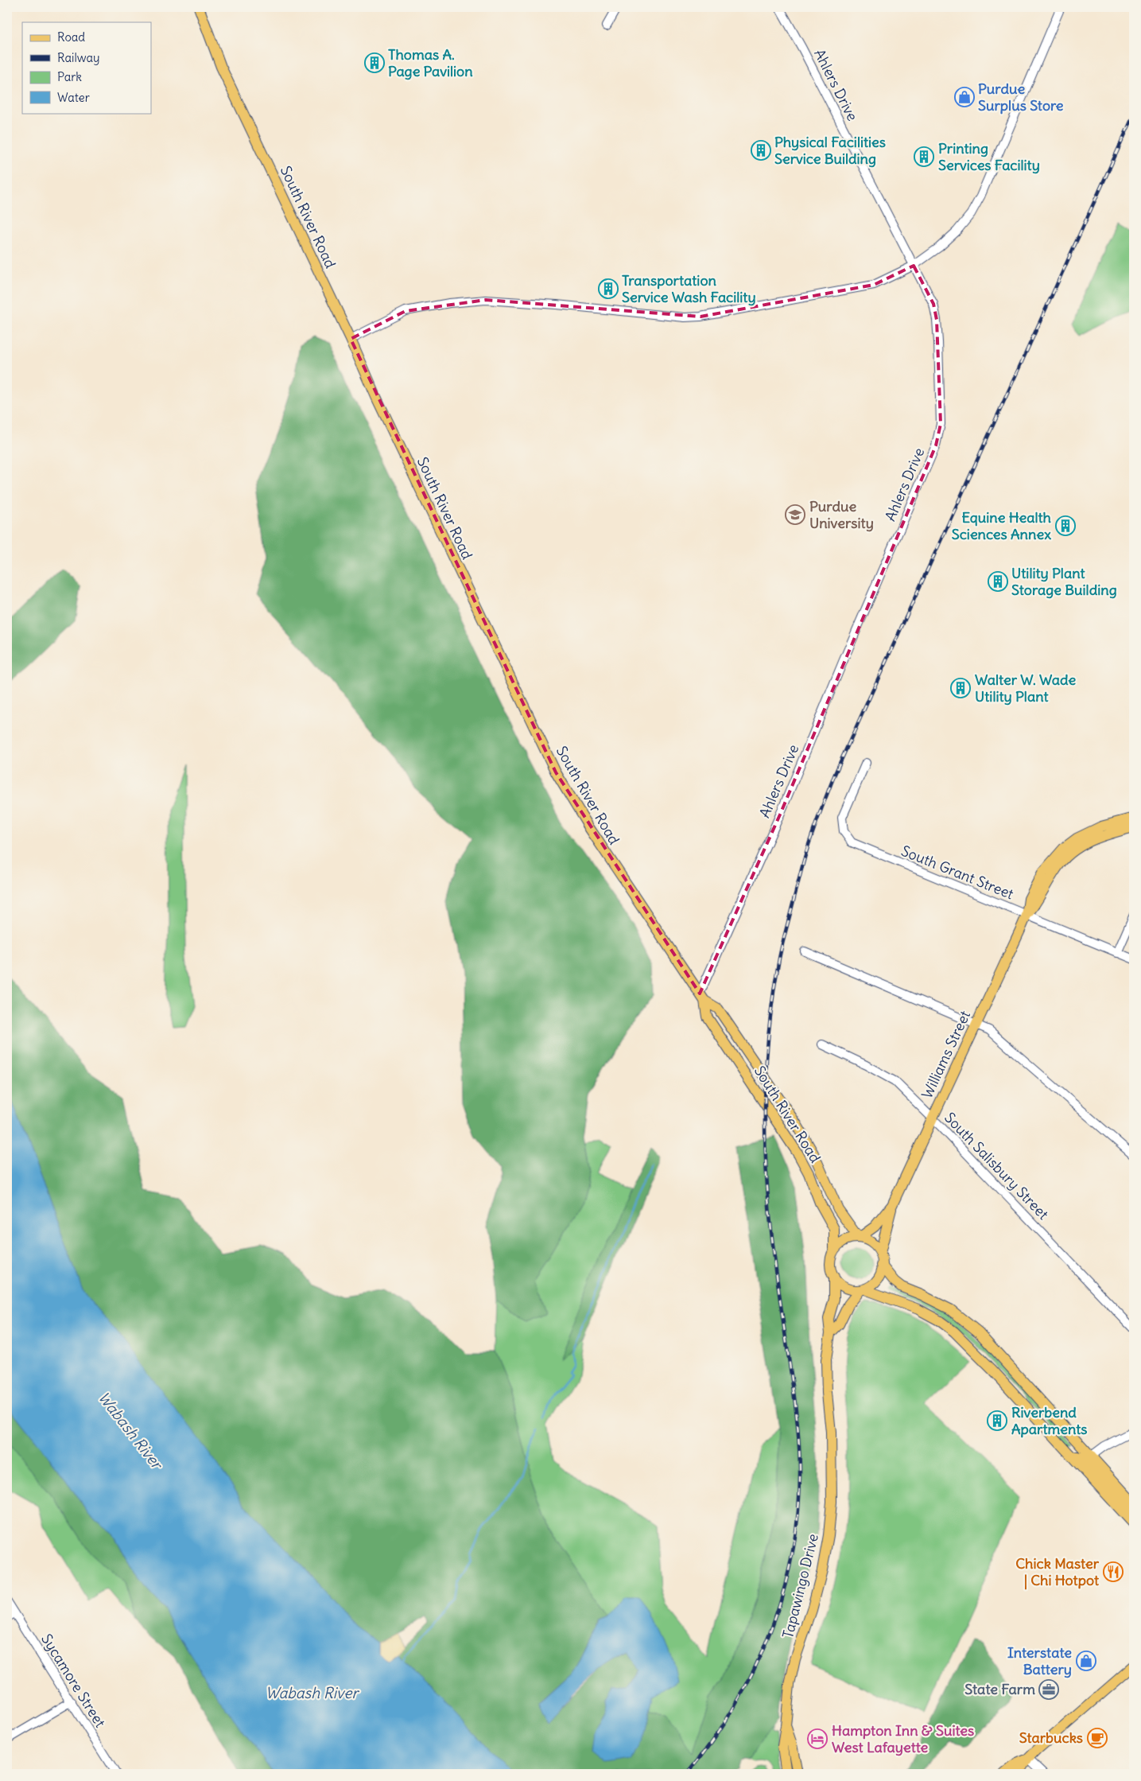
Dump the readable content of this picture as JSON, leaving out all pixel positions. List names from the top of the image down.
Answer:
{
  "streets": {
    "main road": ["South River Road", "Williams Street", "Tapawingo Drive"],
    "street": [
      "Ahlers Drive",
      "South Grant Street",
      "South Salisbury Street",
      "Sycamore Street"
    ]
  },
  "crossings": [
    ["Ahlers Drive", "South River Road"],
    ["South River Road", "Williams Street"],
    ["South River Road", "Tapawingo Drive"],
    ["South Grant Street", "Williams Street"],
    ["Williams Street", "South Salisbury Street"],
    ["Williams Street", "Tapawingo Drive"]
  ],
  "water": ["Wabash River"],
  "places": {
    "building": [
      "Thomas A. Page Pavilion",
      "Physical Facilities Service Building",
      "Printing Services Facility",
      "Transportation Service Wash Facility",
      "Equine Health Sciences Annex",
      "Utility Plant Storage Building",
      "Walter W. Wade Utility Plant",
      "Riverbend Apartments"
    ],
    "shop": ["Purdue Surplus Store", "Interstate Battery"],
    "school or university": ["Purdue University"],
    "restaurant": ["Chick Master | Chi Hotpot"],
    "office": ["State Farm"],
    "cafe": ["Starbucks"],
    "hotel": ["Hampton Inn & Suites West Lafayette"]
  },
  "legend": [
    "Road",
    "Railway",
    "Park",
    "Water"
  ]
}
